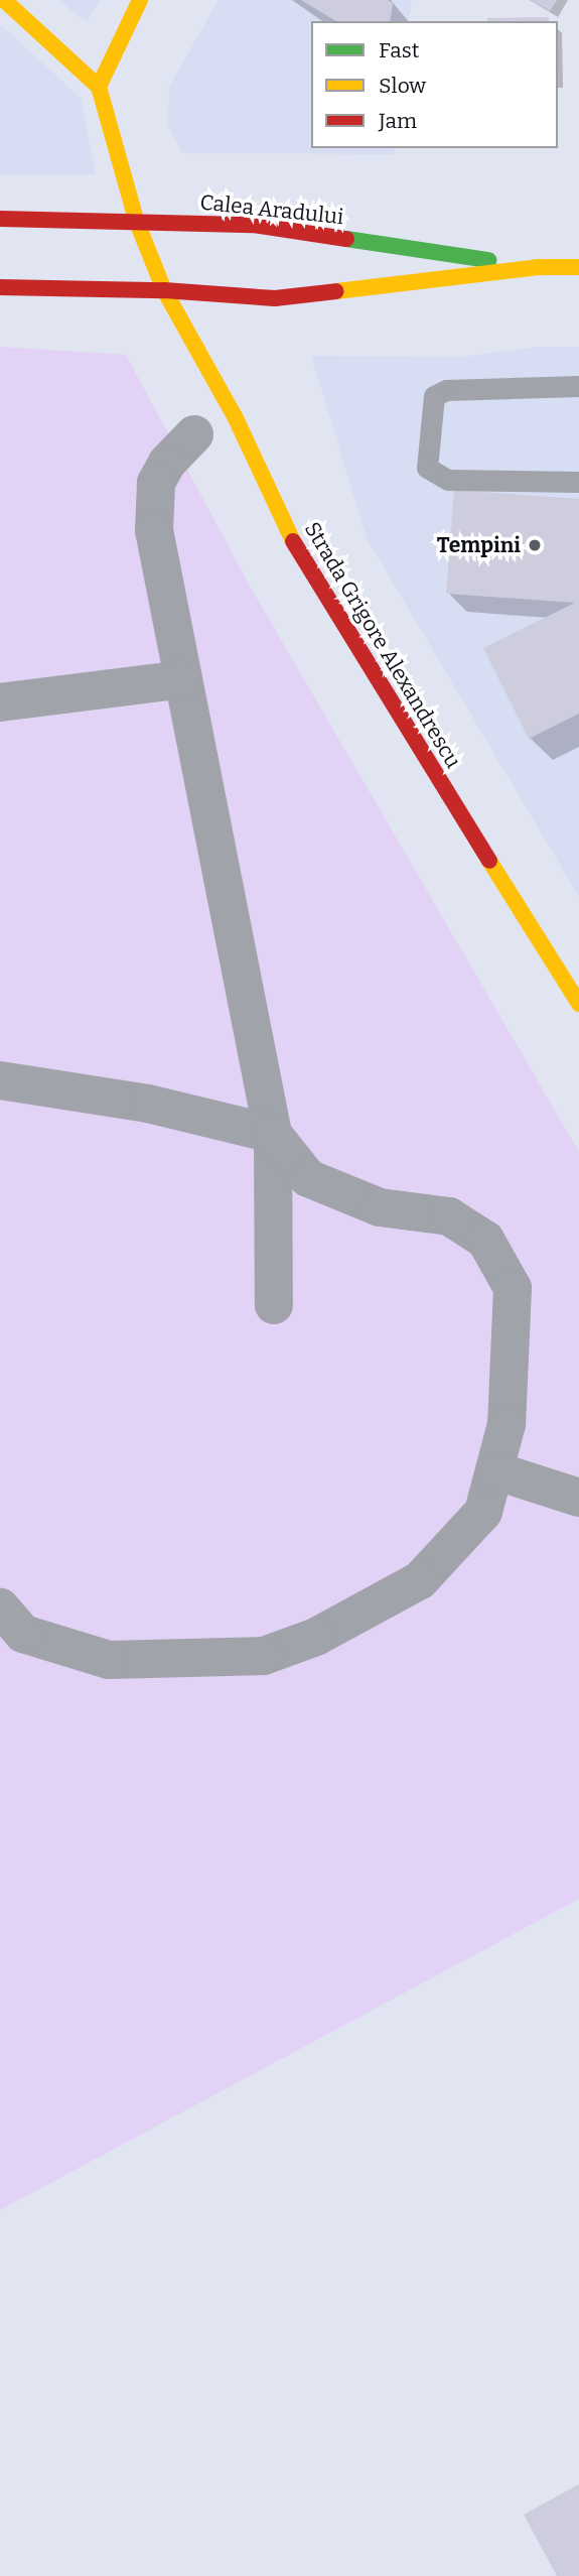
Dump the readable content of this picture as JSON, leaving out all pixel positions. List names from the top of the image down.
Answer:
{
  "streets": {
    "main road": ["Calea Aradului", "Strada Grigore Alexandrescu"]
  },
  "crossings": [
    ["Calea Aradului", "Strada Grigore Alexandrescu"]
  ],
  "places": ["Tempini"],
  "legend": ["Fast", "Slow", "Jam"]
}
